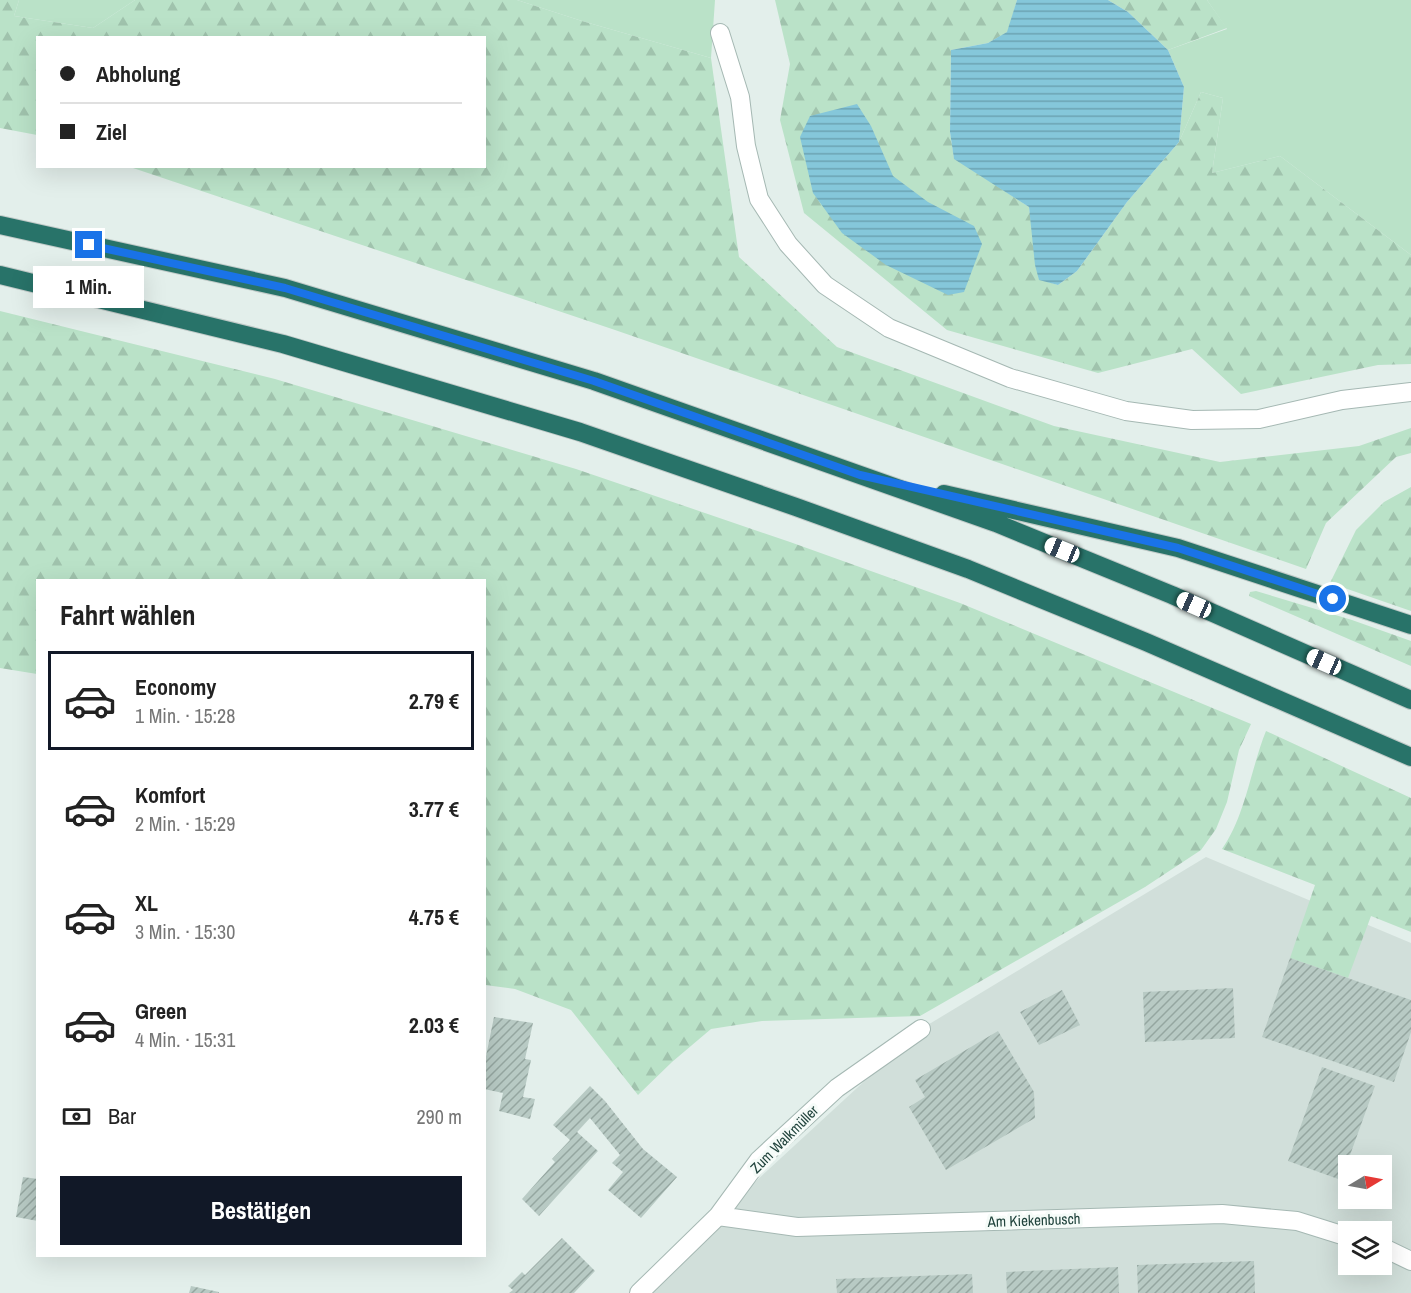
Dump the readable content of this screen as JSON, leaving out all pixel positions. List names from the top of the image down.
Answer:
{
  "streets": {
    "street": ["Zum Walkmüller", "Am Kiekenbusch"]
  },
  "crossings": [
    ["Zum Walkmüller", "Am Kiekenbusch"]
  ],
  "north": "right",
  "page": {
    "banner": ["Abholung", "Ziel"],
    "bubble": "1 Min.",
    "heading": "Fahrt wählen",
    "list": [
      {
        "name": "Economy",
        "note": "1 Min. · 15:28",
        "value": "2.79 €"
      },
      {
        "name": "Komfort",
        "note": "2 Min. · 15:29",
        "value": "3.77 €"
      },
      {
        "name": "XL",
        "note": "3 Min. · 15:30",
        "value": "4.75 €"
      },
      {
        "name": "Green",
        "note": "4 Min. · 15:31",
        "value": "2.03 €"
      }
    ],
    "pay": ["Bar", "290 m"],
    "buttons": "Bestätigen"
  }
}
